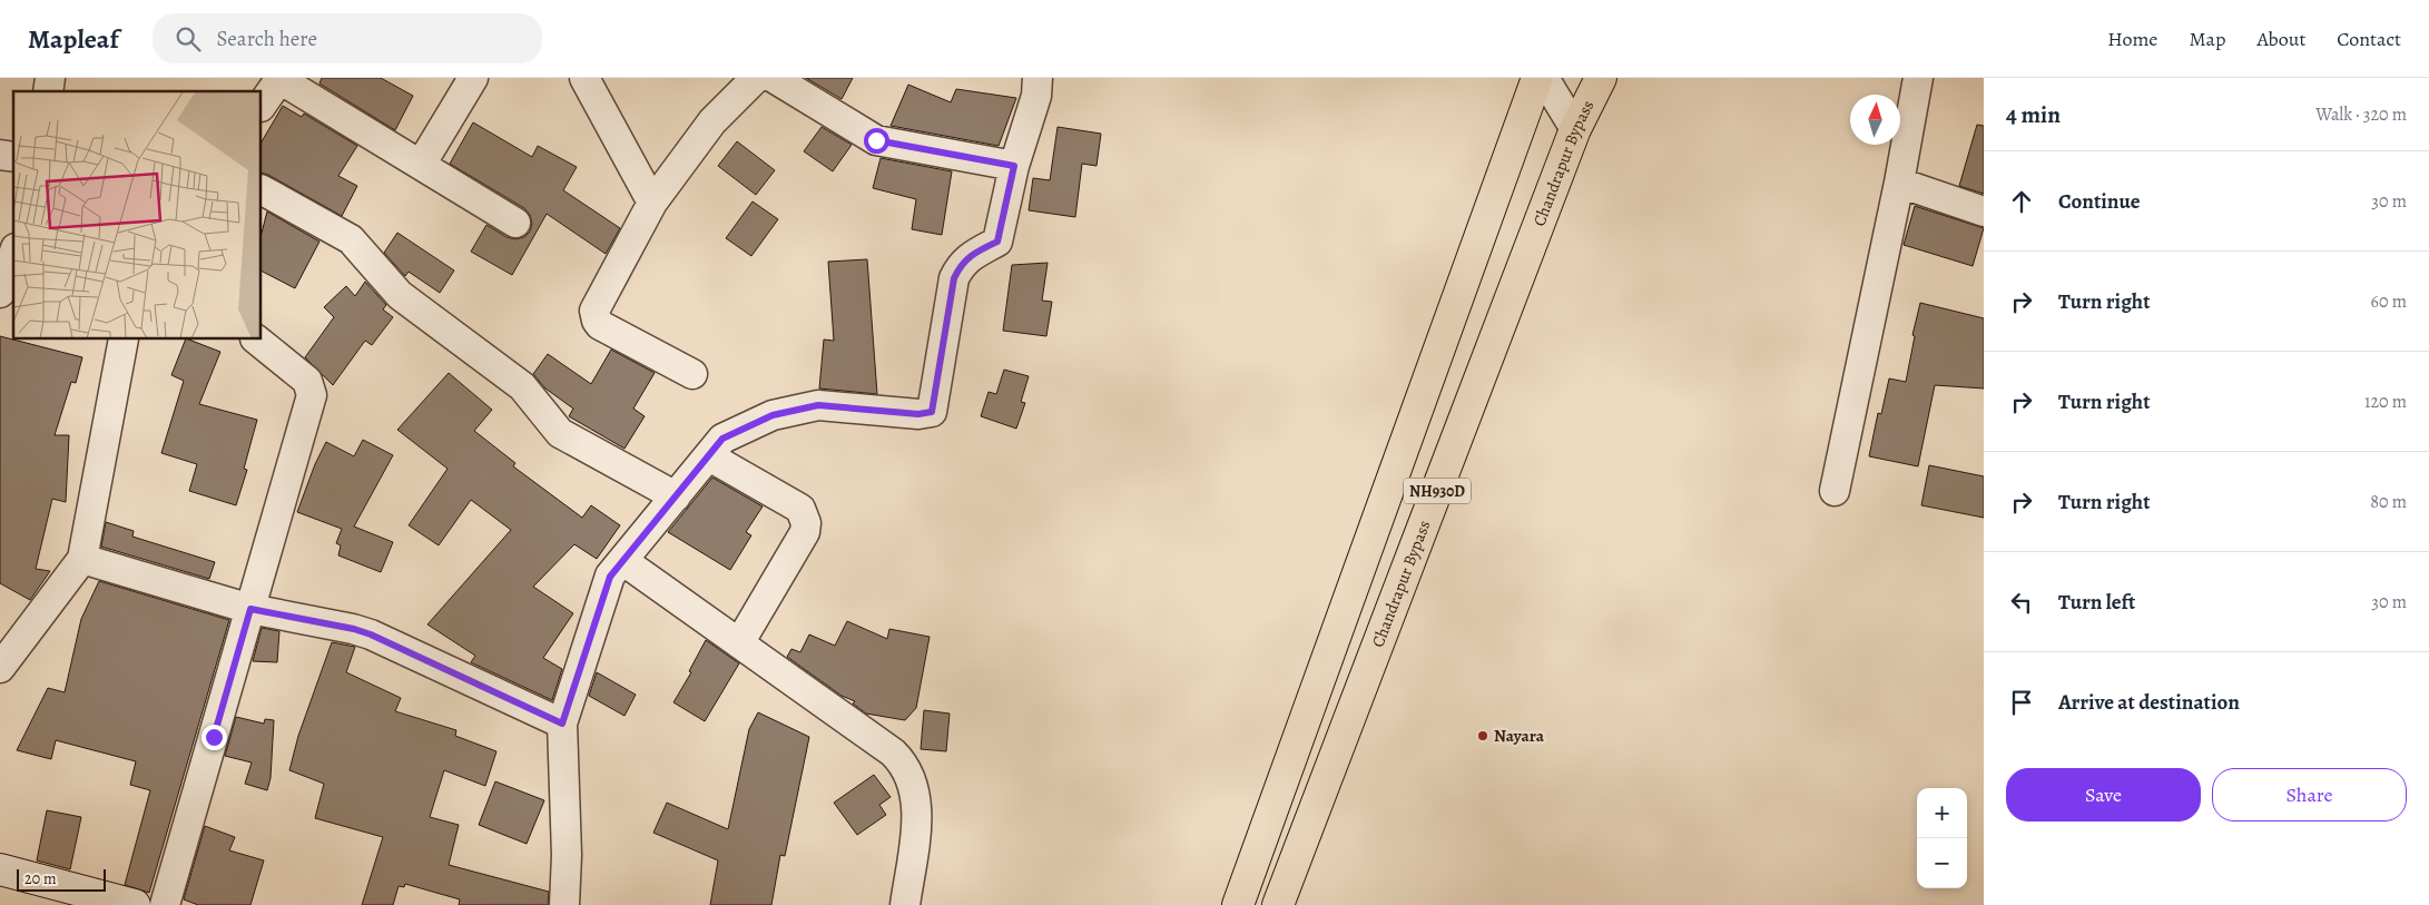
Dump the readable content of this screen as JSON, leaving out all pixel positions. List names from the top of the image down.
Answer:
{
  "streets": {
    "highway": ["Chandrapur Bypass", "NH930D"]
  },
  "places": ["Nayara"],
  "scale_bar": "20 m",
  "north": "top",
  "page": {
    "header": "Mapleaf",
    "search": "Search here",
    "nav": [
      "Home",
      "Map",
      "About",
      "Contact"
    ],
    "heading": ["4 min", "Walk · 320 m"],
    "list": [
      ["Continue", "30 m"],
      ["Turn right", "60 m"],
      ["Turn right", "120 m"],
      ["Turn right", "80 m"],
      ["Turn left", "30 m"],
      "Arrive at destination"
    ],
    "buttons": ["Save", "Share"],
    "map_buttons": ["+", "−"],
    "scale": "20 m"
  }
}
